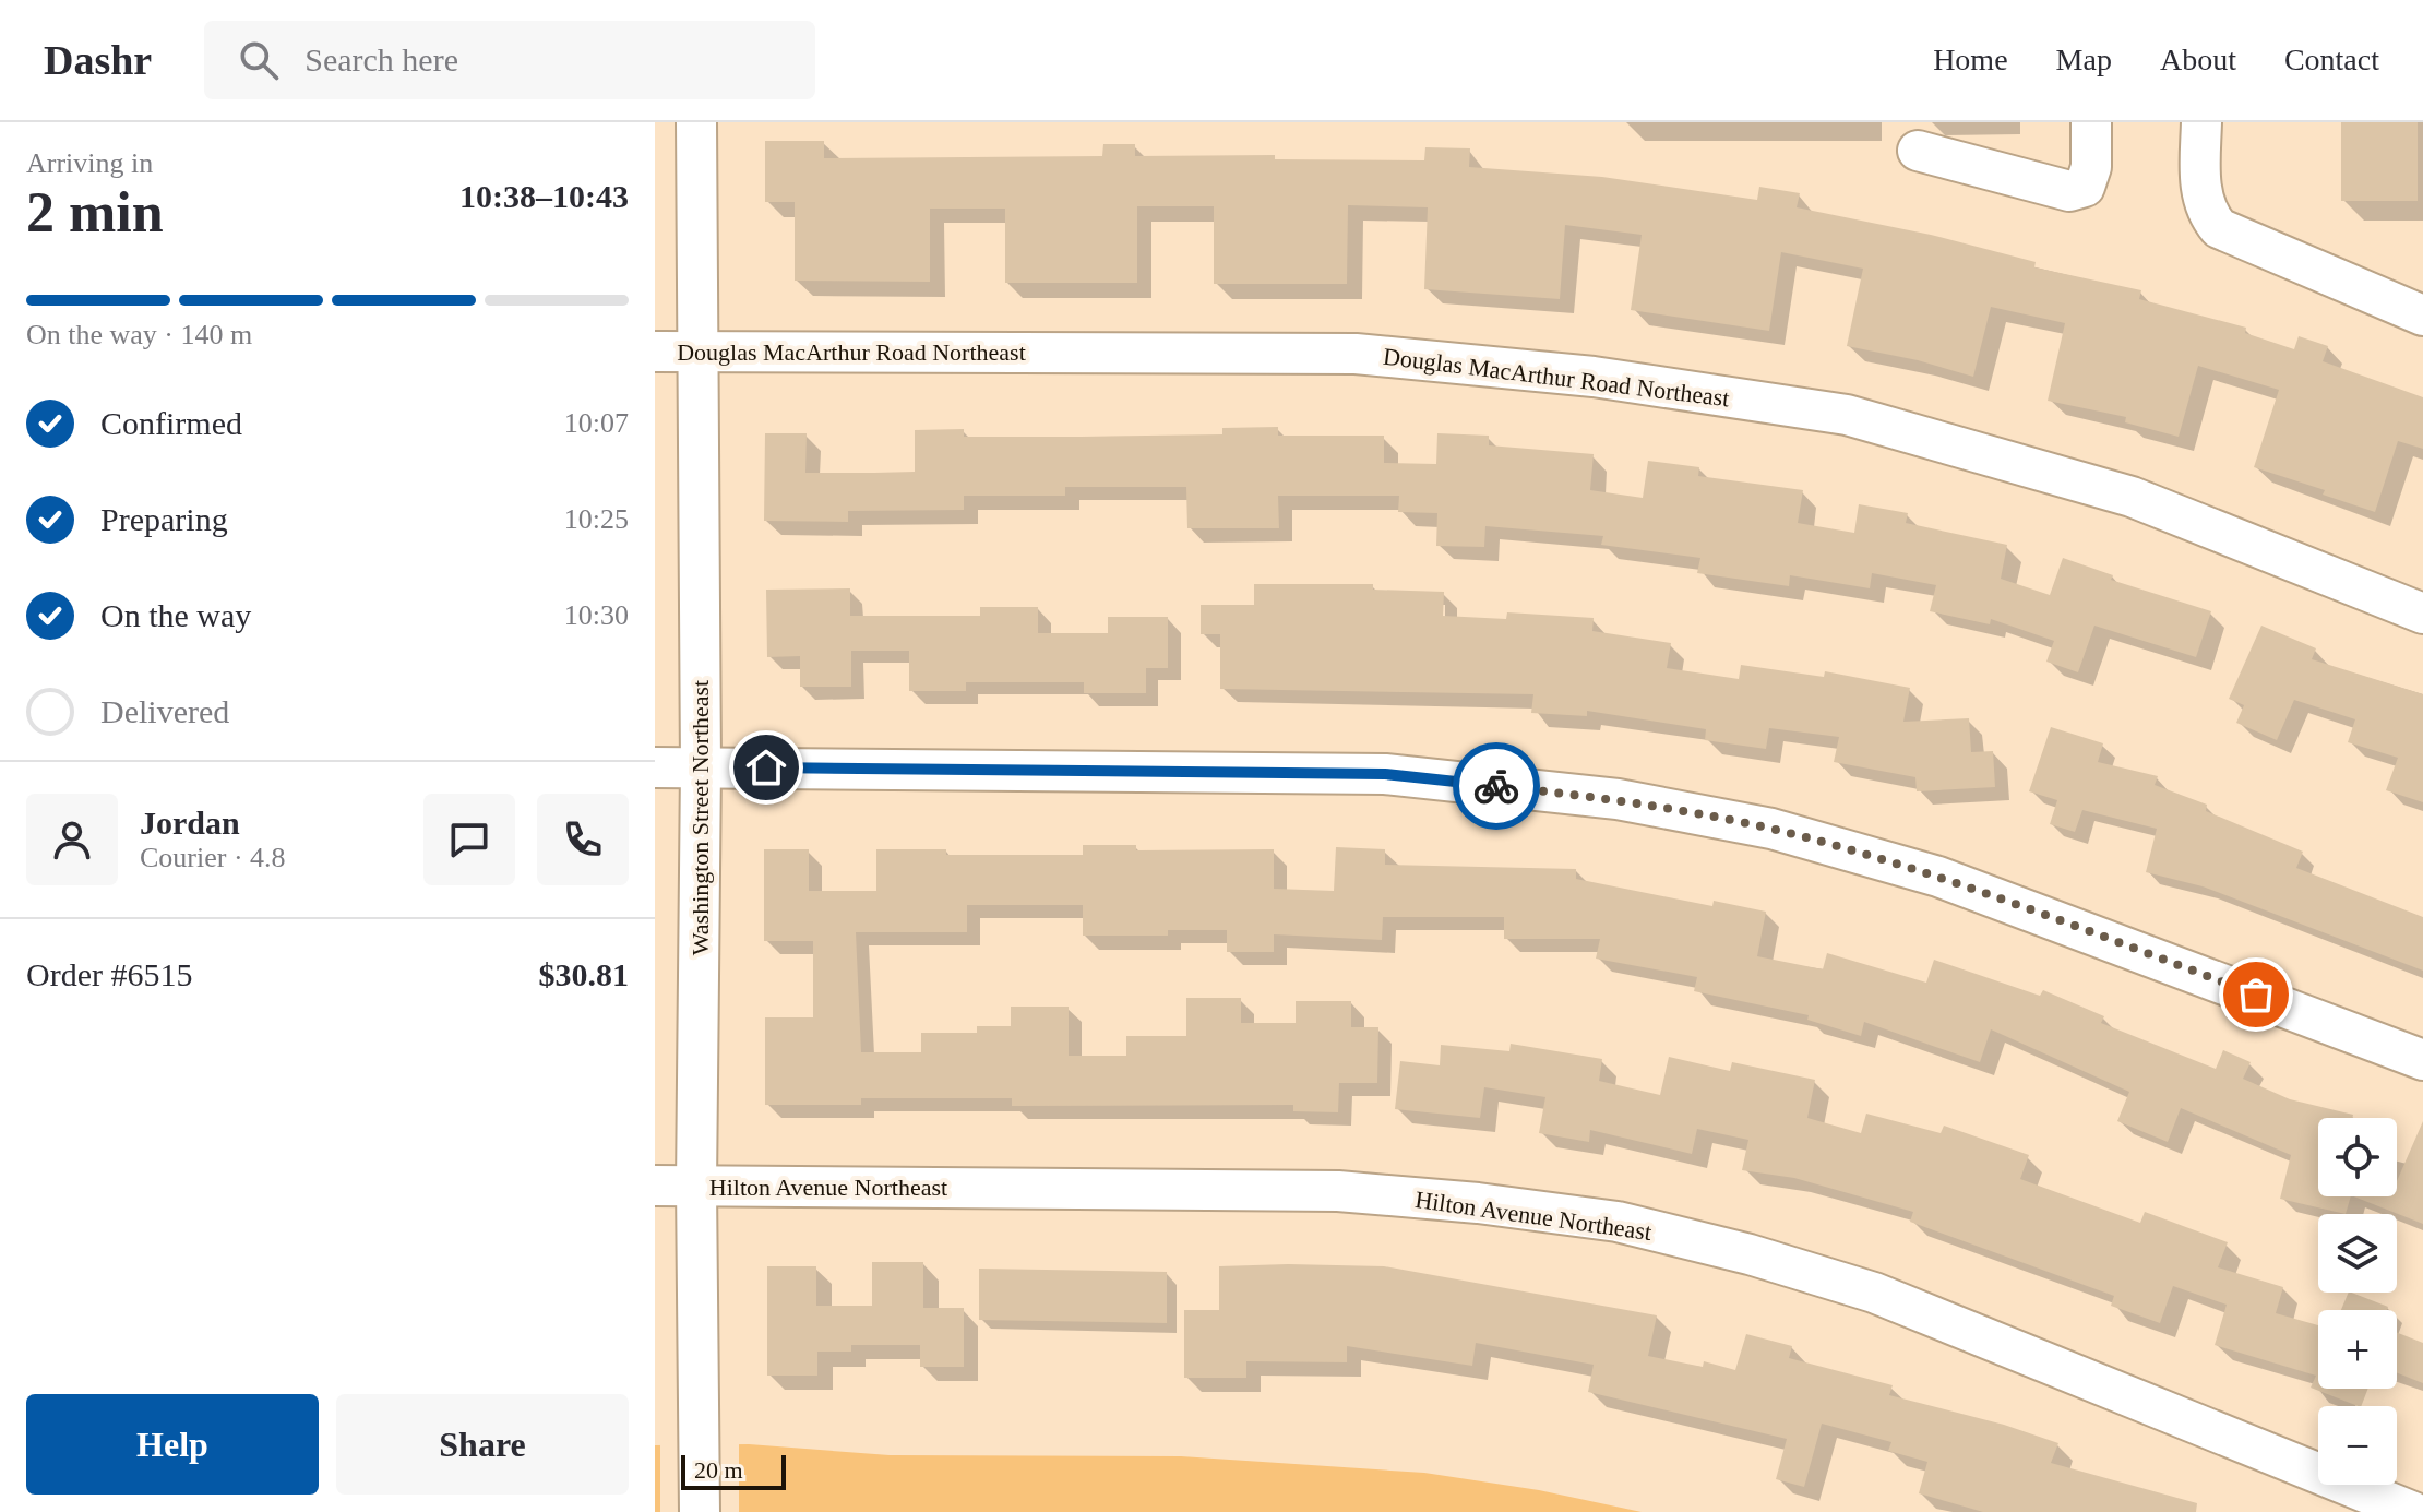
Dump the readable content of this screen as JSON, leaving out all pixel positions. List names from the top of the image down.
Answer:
{
  "streets": {
    "street": ["Douglas MacArthur Road Northeast", "Washington Street Northeast", "Hilton Avenue Northeast"]
  },
  "crossings": [
    ["Douglas MacArthur Road Northeast", "Washington Street Northeast"],
    ["Washington Street Northeast", "Hilton Avenue Northeast"]
  ],
  "scale_bar": "20 m",
  "page": {
    "header": "Dashr",
    "search": "Search here",
    "nav": [
      "Home",
      "Map",
      "About",
      "Contact"
    ],
    "heading": ["2 min", "Arriving in", "10:38–10:43"],
    "panel": [
      "Jordan",
      "Courier · 4.8",
      "Order #6515",
      "$30.81"
    ],
    "bar": "On the way · 140 m",
    "list": [
      ["Confirmed", "10:07"],
      ["Preparing", "10:25"],
      ["On the way", "10:30"],
      "Delivered"
    ],
    "map_buttons": ["+", "−"],
    "buttons": ["Help", "Share"],
    "scale": "20 m"
  }
}
